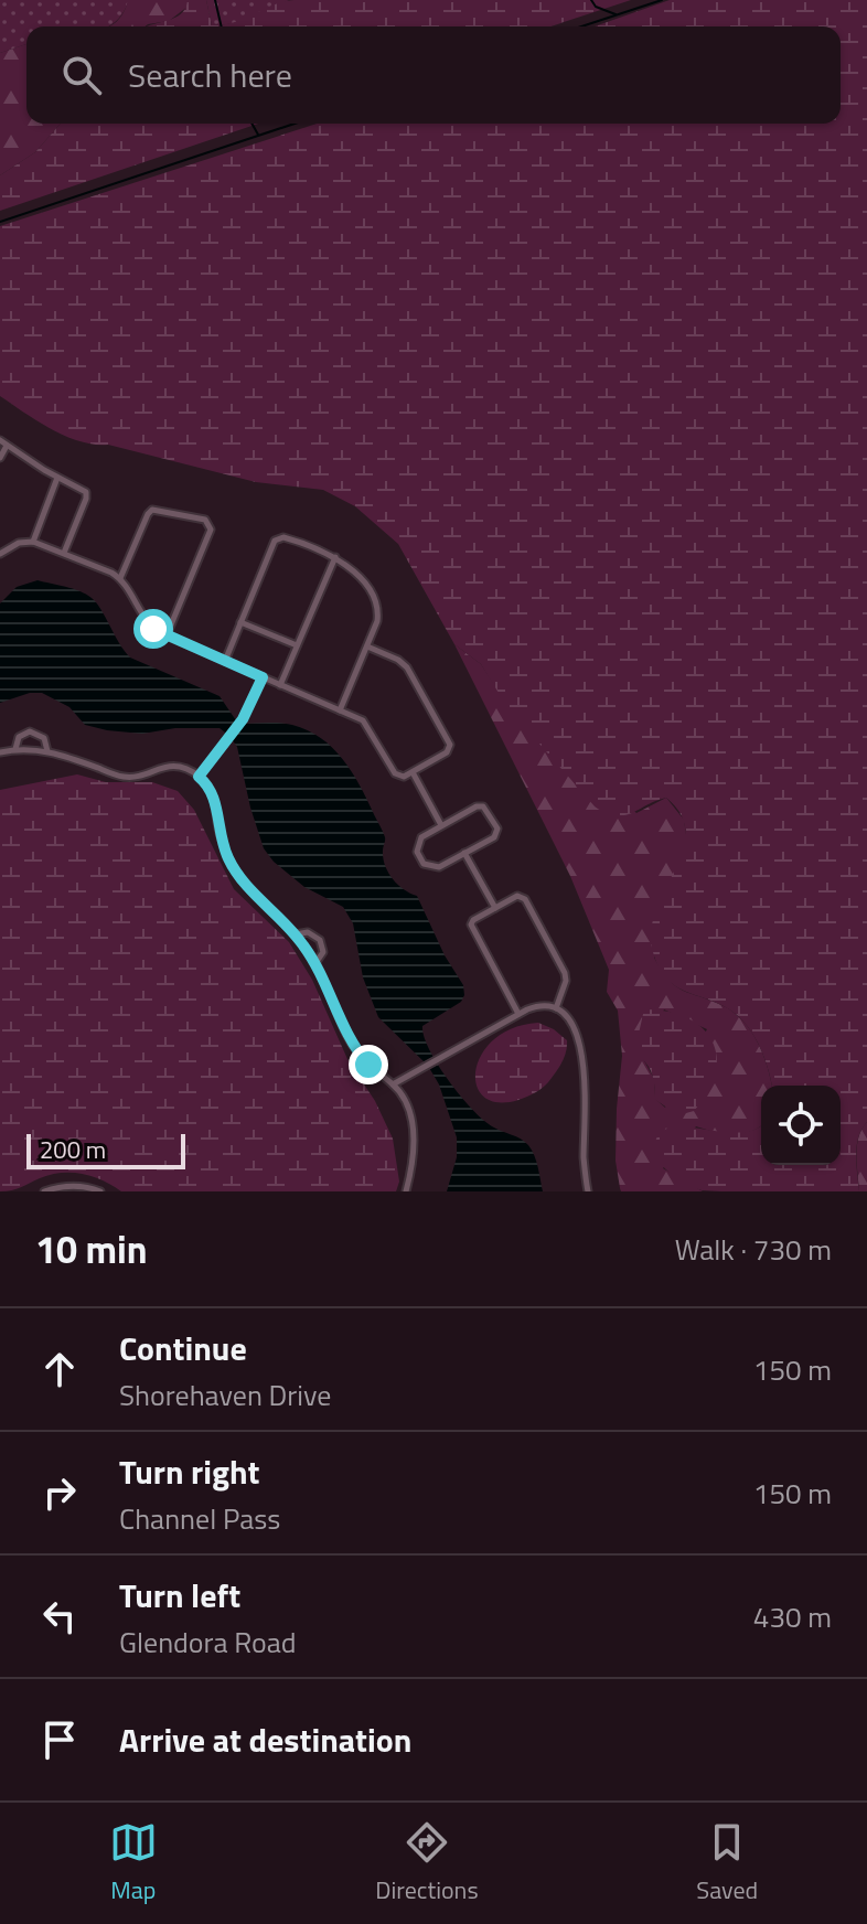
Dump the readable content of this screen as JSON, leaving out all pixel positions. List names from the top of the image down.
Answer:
{
  "scale_bar": "200 m",
  "page": {
    "search": "Search here",
    "scale": "200 m",
    "heading": ["10 min", "Walk · 730 m"],
    "list": [
      ["Continue", "Shorehaven Drive", "150 m"],
      ["Turn right", "Channel Pass", "150 m"],
      ["Turn left", "Glendora Road", "430 m"],
      "Arrive at destination"
    ],
    "nav": ["Map", "Directions", "Saved"]
  }
}
